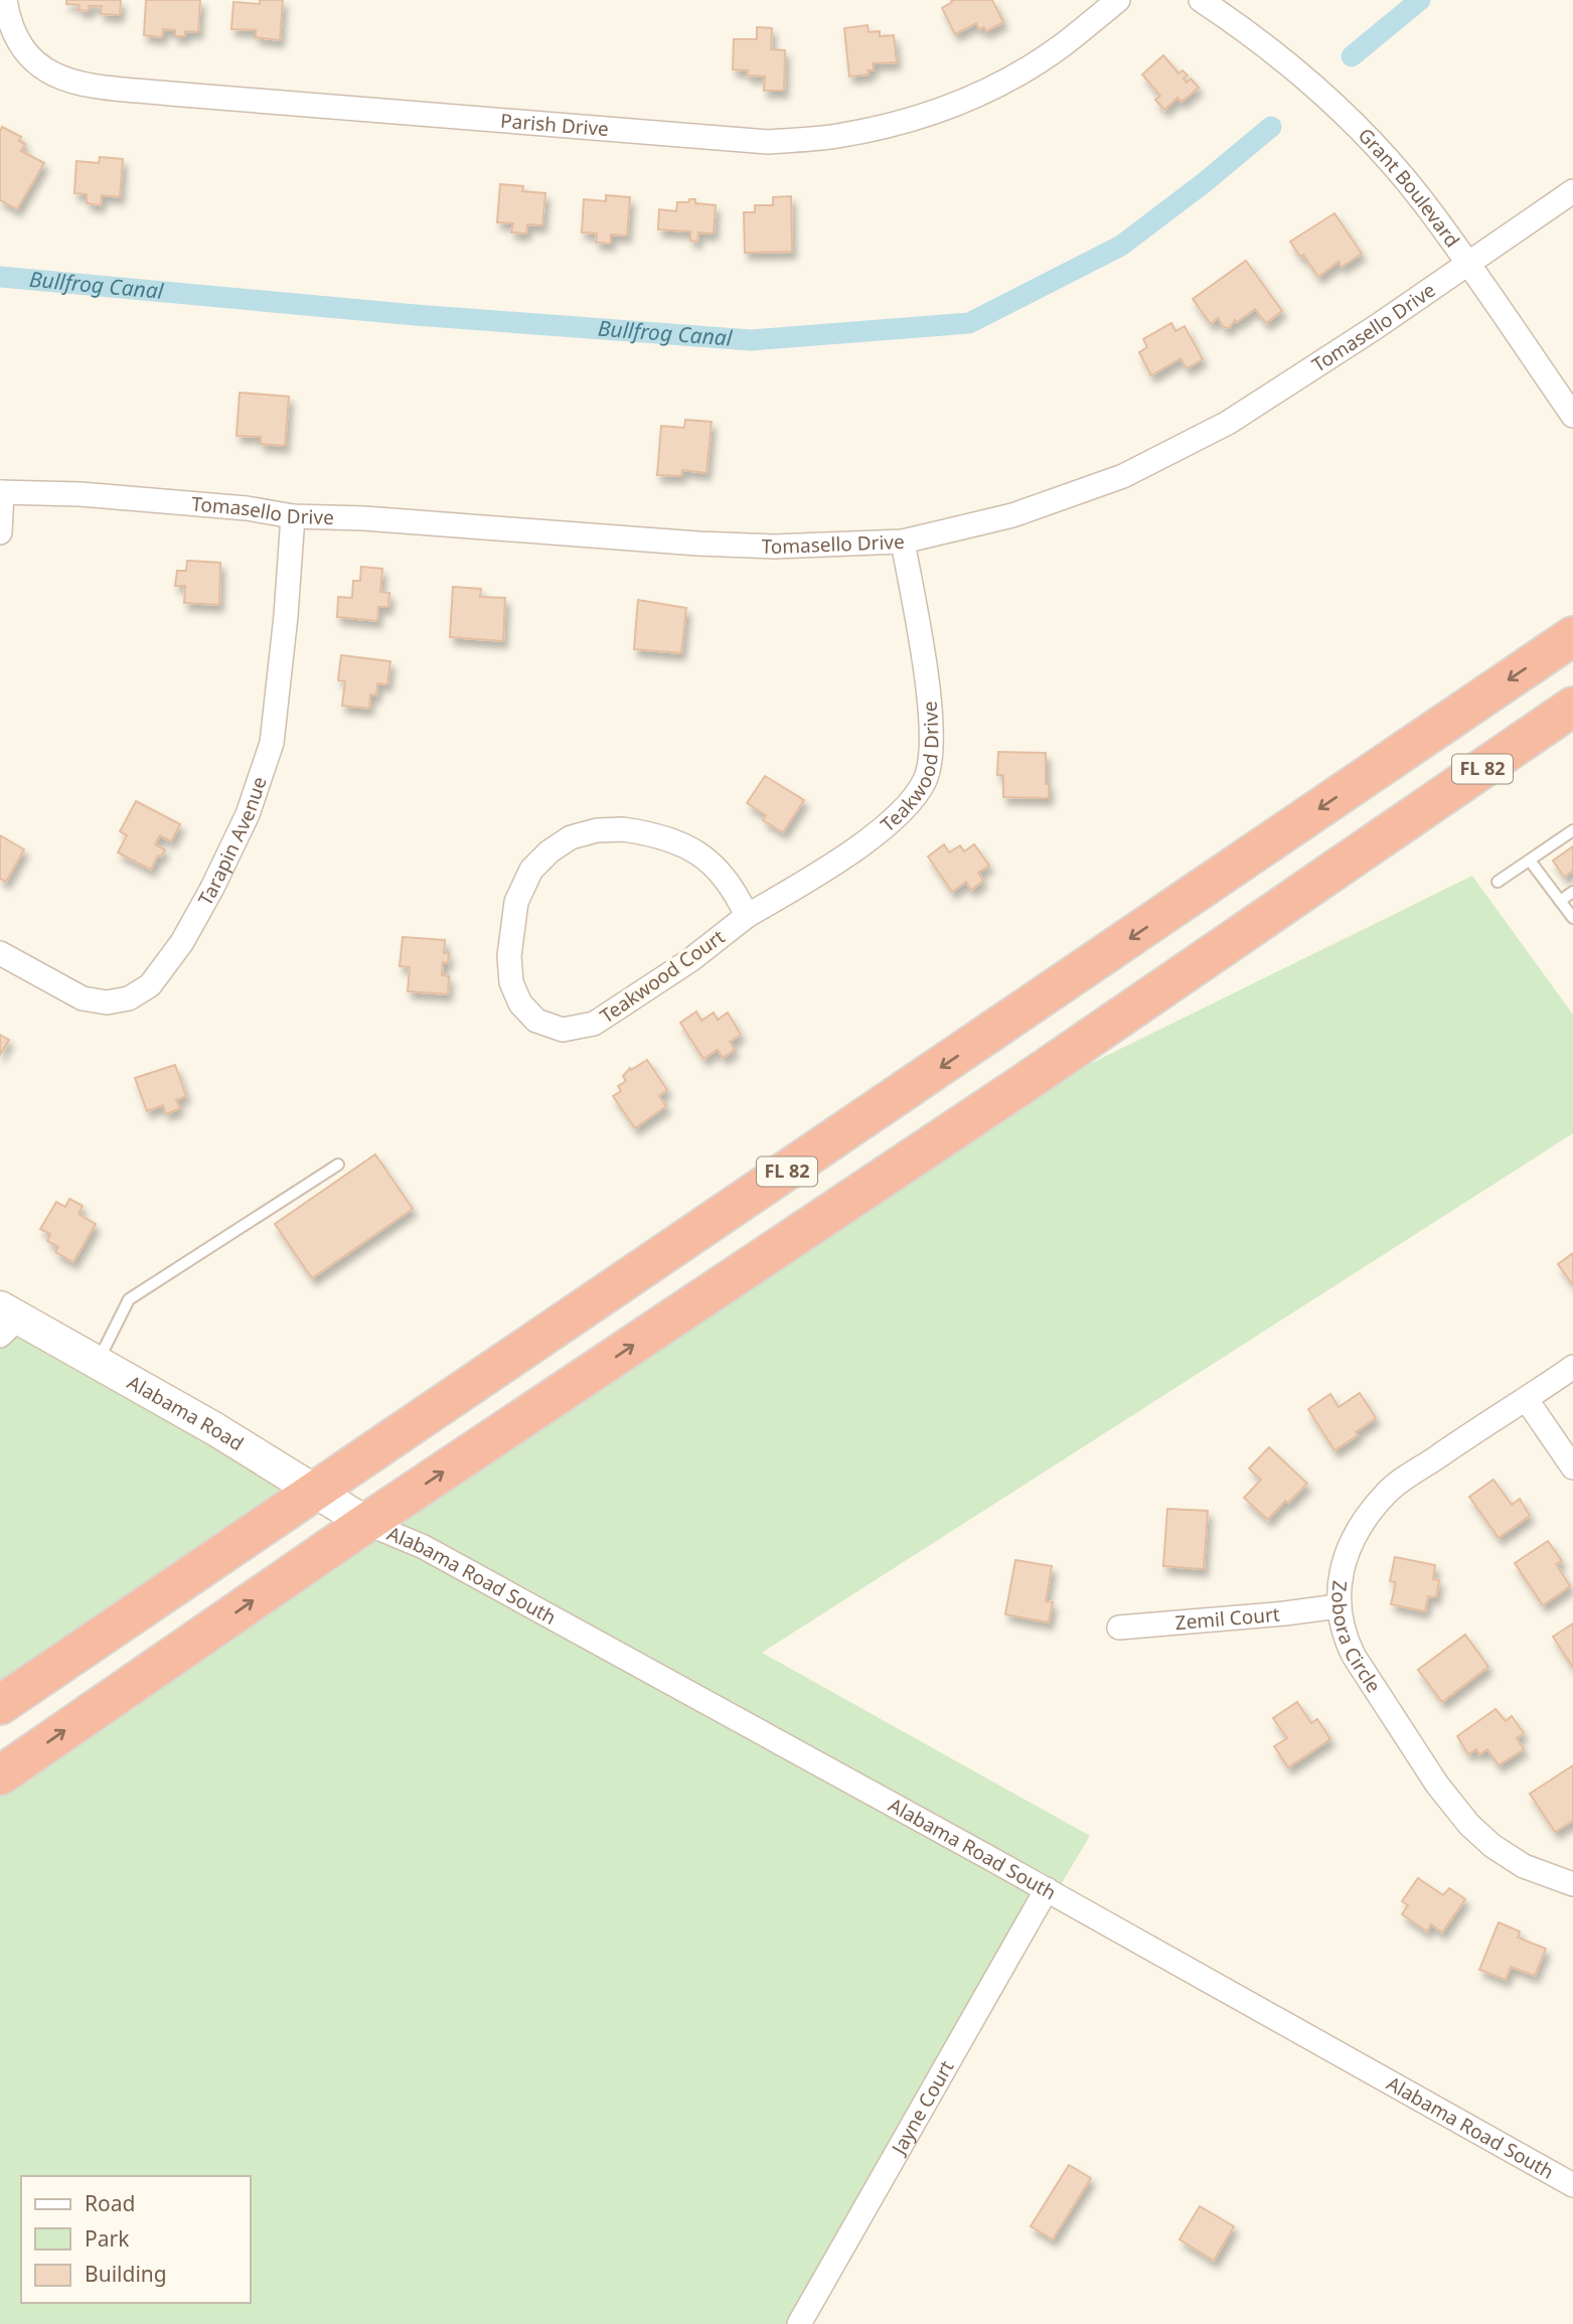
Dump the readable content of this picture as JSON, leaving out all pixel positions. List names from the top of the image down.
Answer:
{
  "streets": {
    "highway": ["FL 82"],
    "street": [
      "Parish Drive",
      "Grant Boulevard",
      "Tomasello Drive",
      "Teakwood Drive",
      "Tarapin Avenue",
      "Teakwood Court",
      "Alabama Road",
      "Alabama Road South",
      "Zemil Court",
      "Zobora Circle",
      "Jayne Court"
    ]
  },
  "crossings": [
    ["Grant Boulevard", "Tomasello Drive"],
    ["Tomasello Drive", "Teakwood Drive"],
    ["Tomasello Drive", "Tarapin Avenue"],
    ["Teakwood Drive", "Teakwood Court"],
    ["FL 82", "Alabama Road"],
    ["FL 82", "Alabama Road South"],
    ["Alabama Road", "Alabama Road South"],
    ["Alabama Road South", "Jayne Court"],
    ["Zemil Court", "Zobora Circle"]
  ],
  "water": ["Bullfrog Canal"],
  "legend": ["Road", "Park", "Building"]
}
